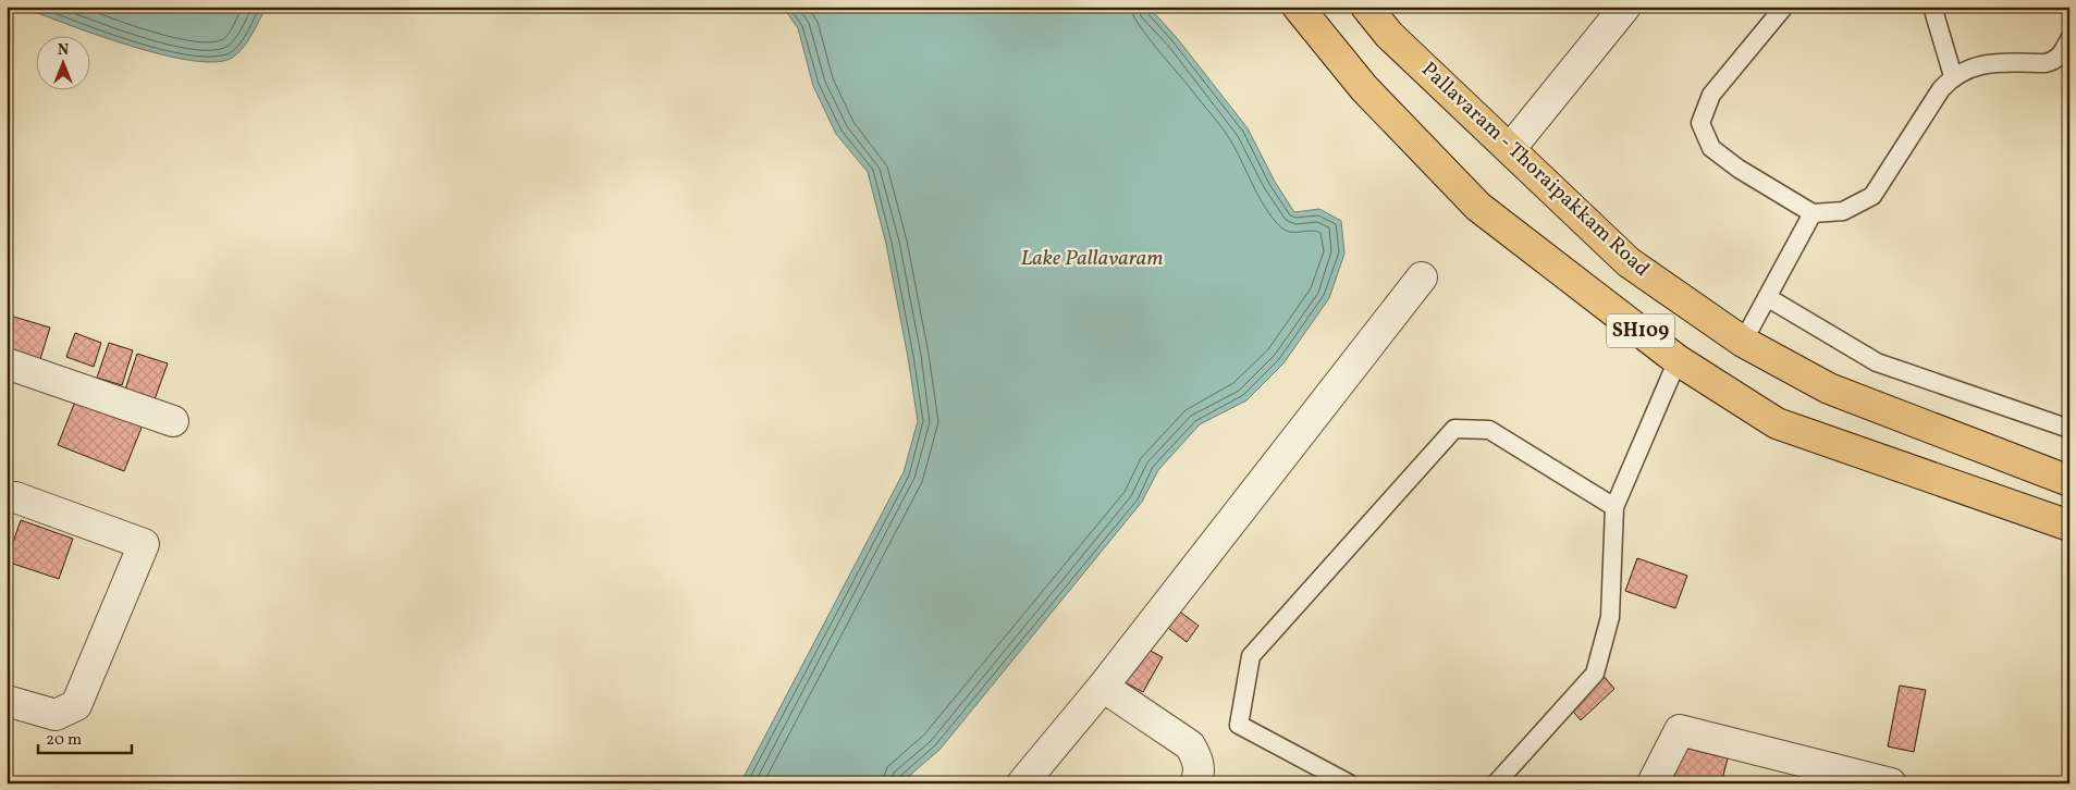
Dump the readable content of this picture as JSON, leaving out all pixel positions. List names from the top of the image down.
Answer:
{
  "streets": {
    "main road": ["Pallavaram - Thoraipakkam Road", "SH109"]
  },
  "water": ["Lake Pallavaram"],
  "scale_bar": "20 m",
  "north": "top"
}
